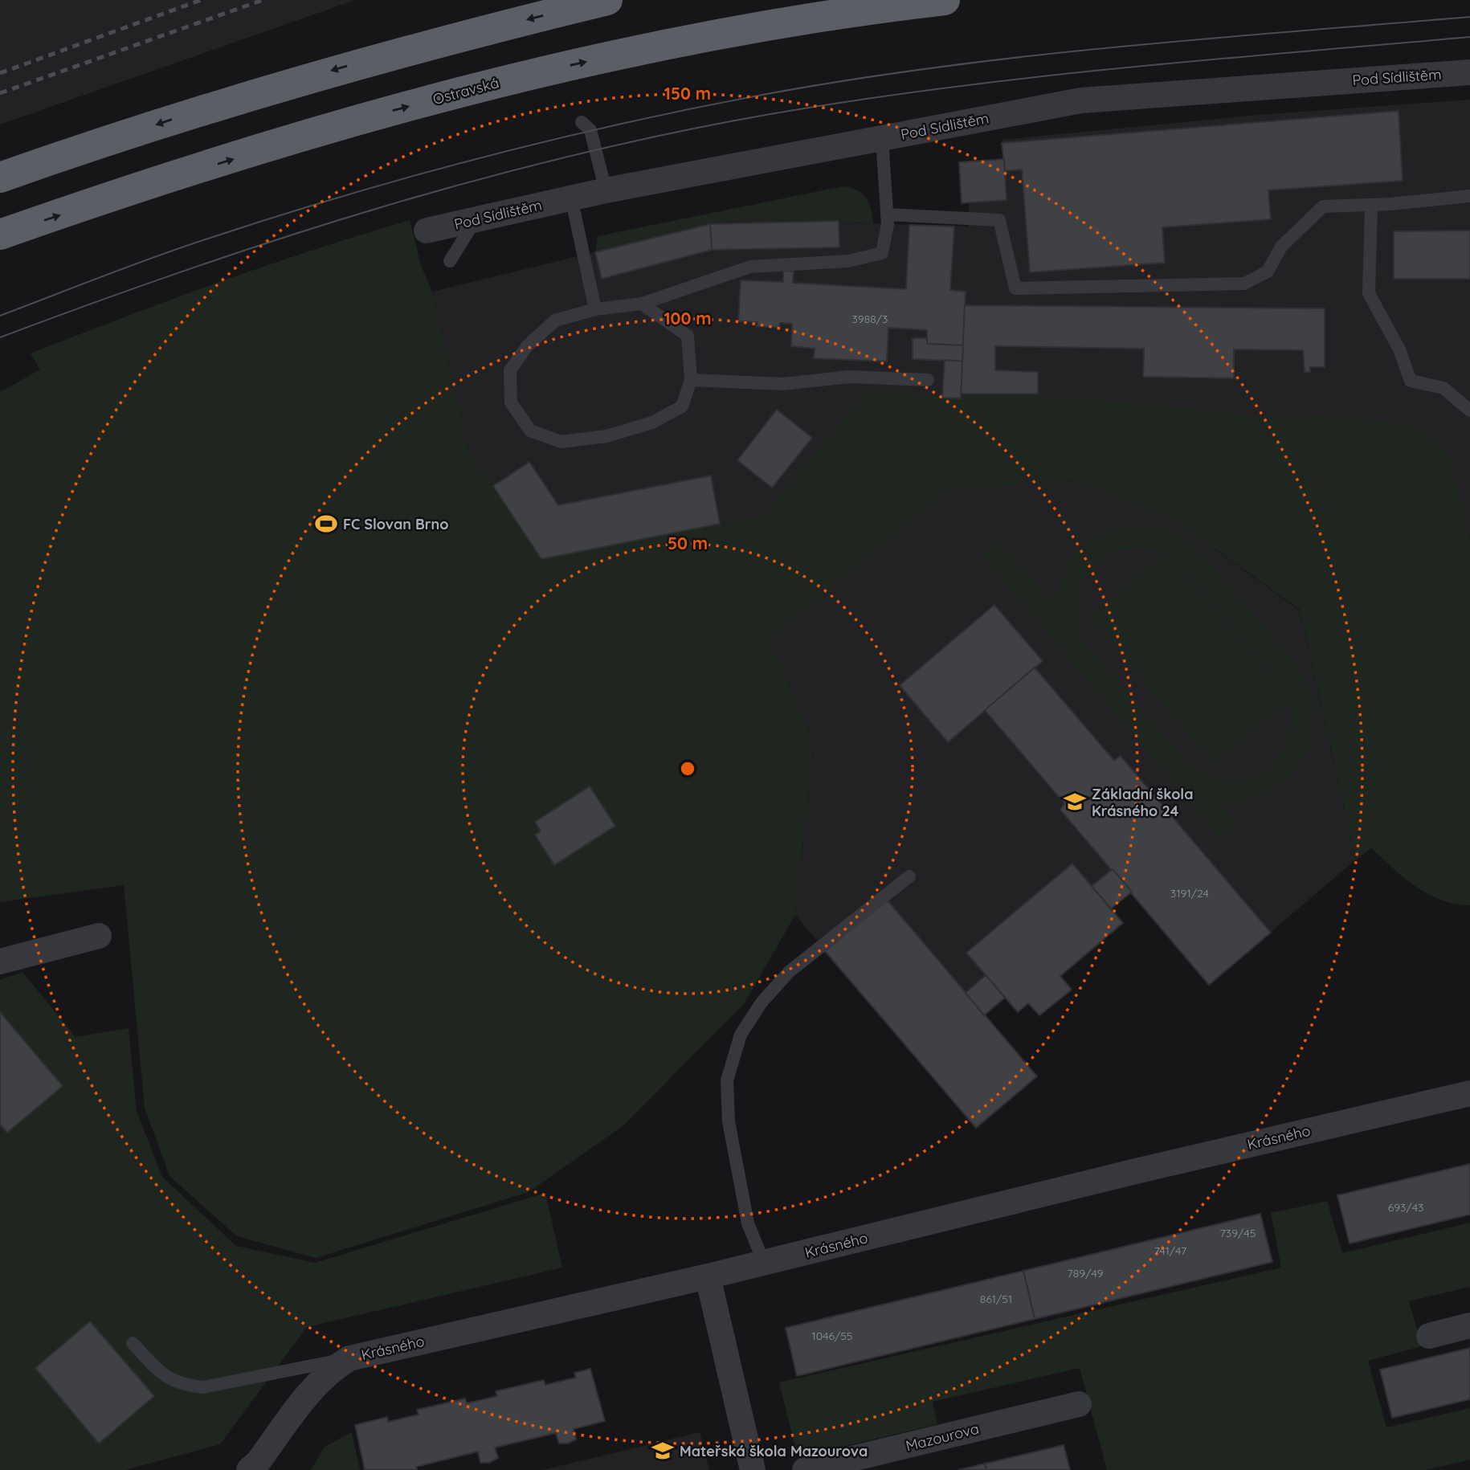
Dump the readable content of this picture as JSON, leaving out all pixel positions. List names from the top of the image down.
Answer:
{
  "streets": {
    "highway": ["Ostravská"],
    "street": ["Pod Sídlištěm", "Krásného", "Mazourova"]
  },
  "places": {
    "sports": ["FC Slovan Brno"],
    "school or university": ["Základní škola Krásného 24", "Mateřská škola Mazourova"]
  },
  "house_numbers": [
    "3988/3",
    "3191/24",
    "693/43",
    "739/45",
    "741/47",
    "789/49",
    "861/51",
    "1046/55"
  ],
  "rings": ["150 m", "100 m", "50 m"]
}
